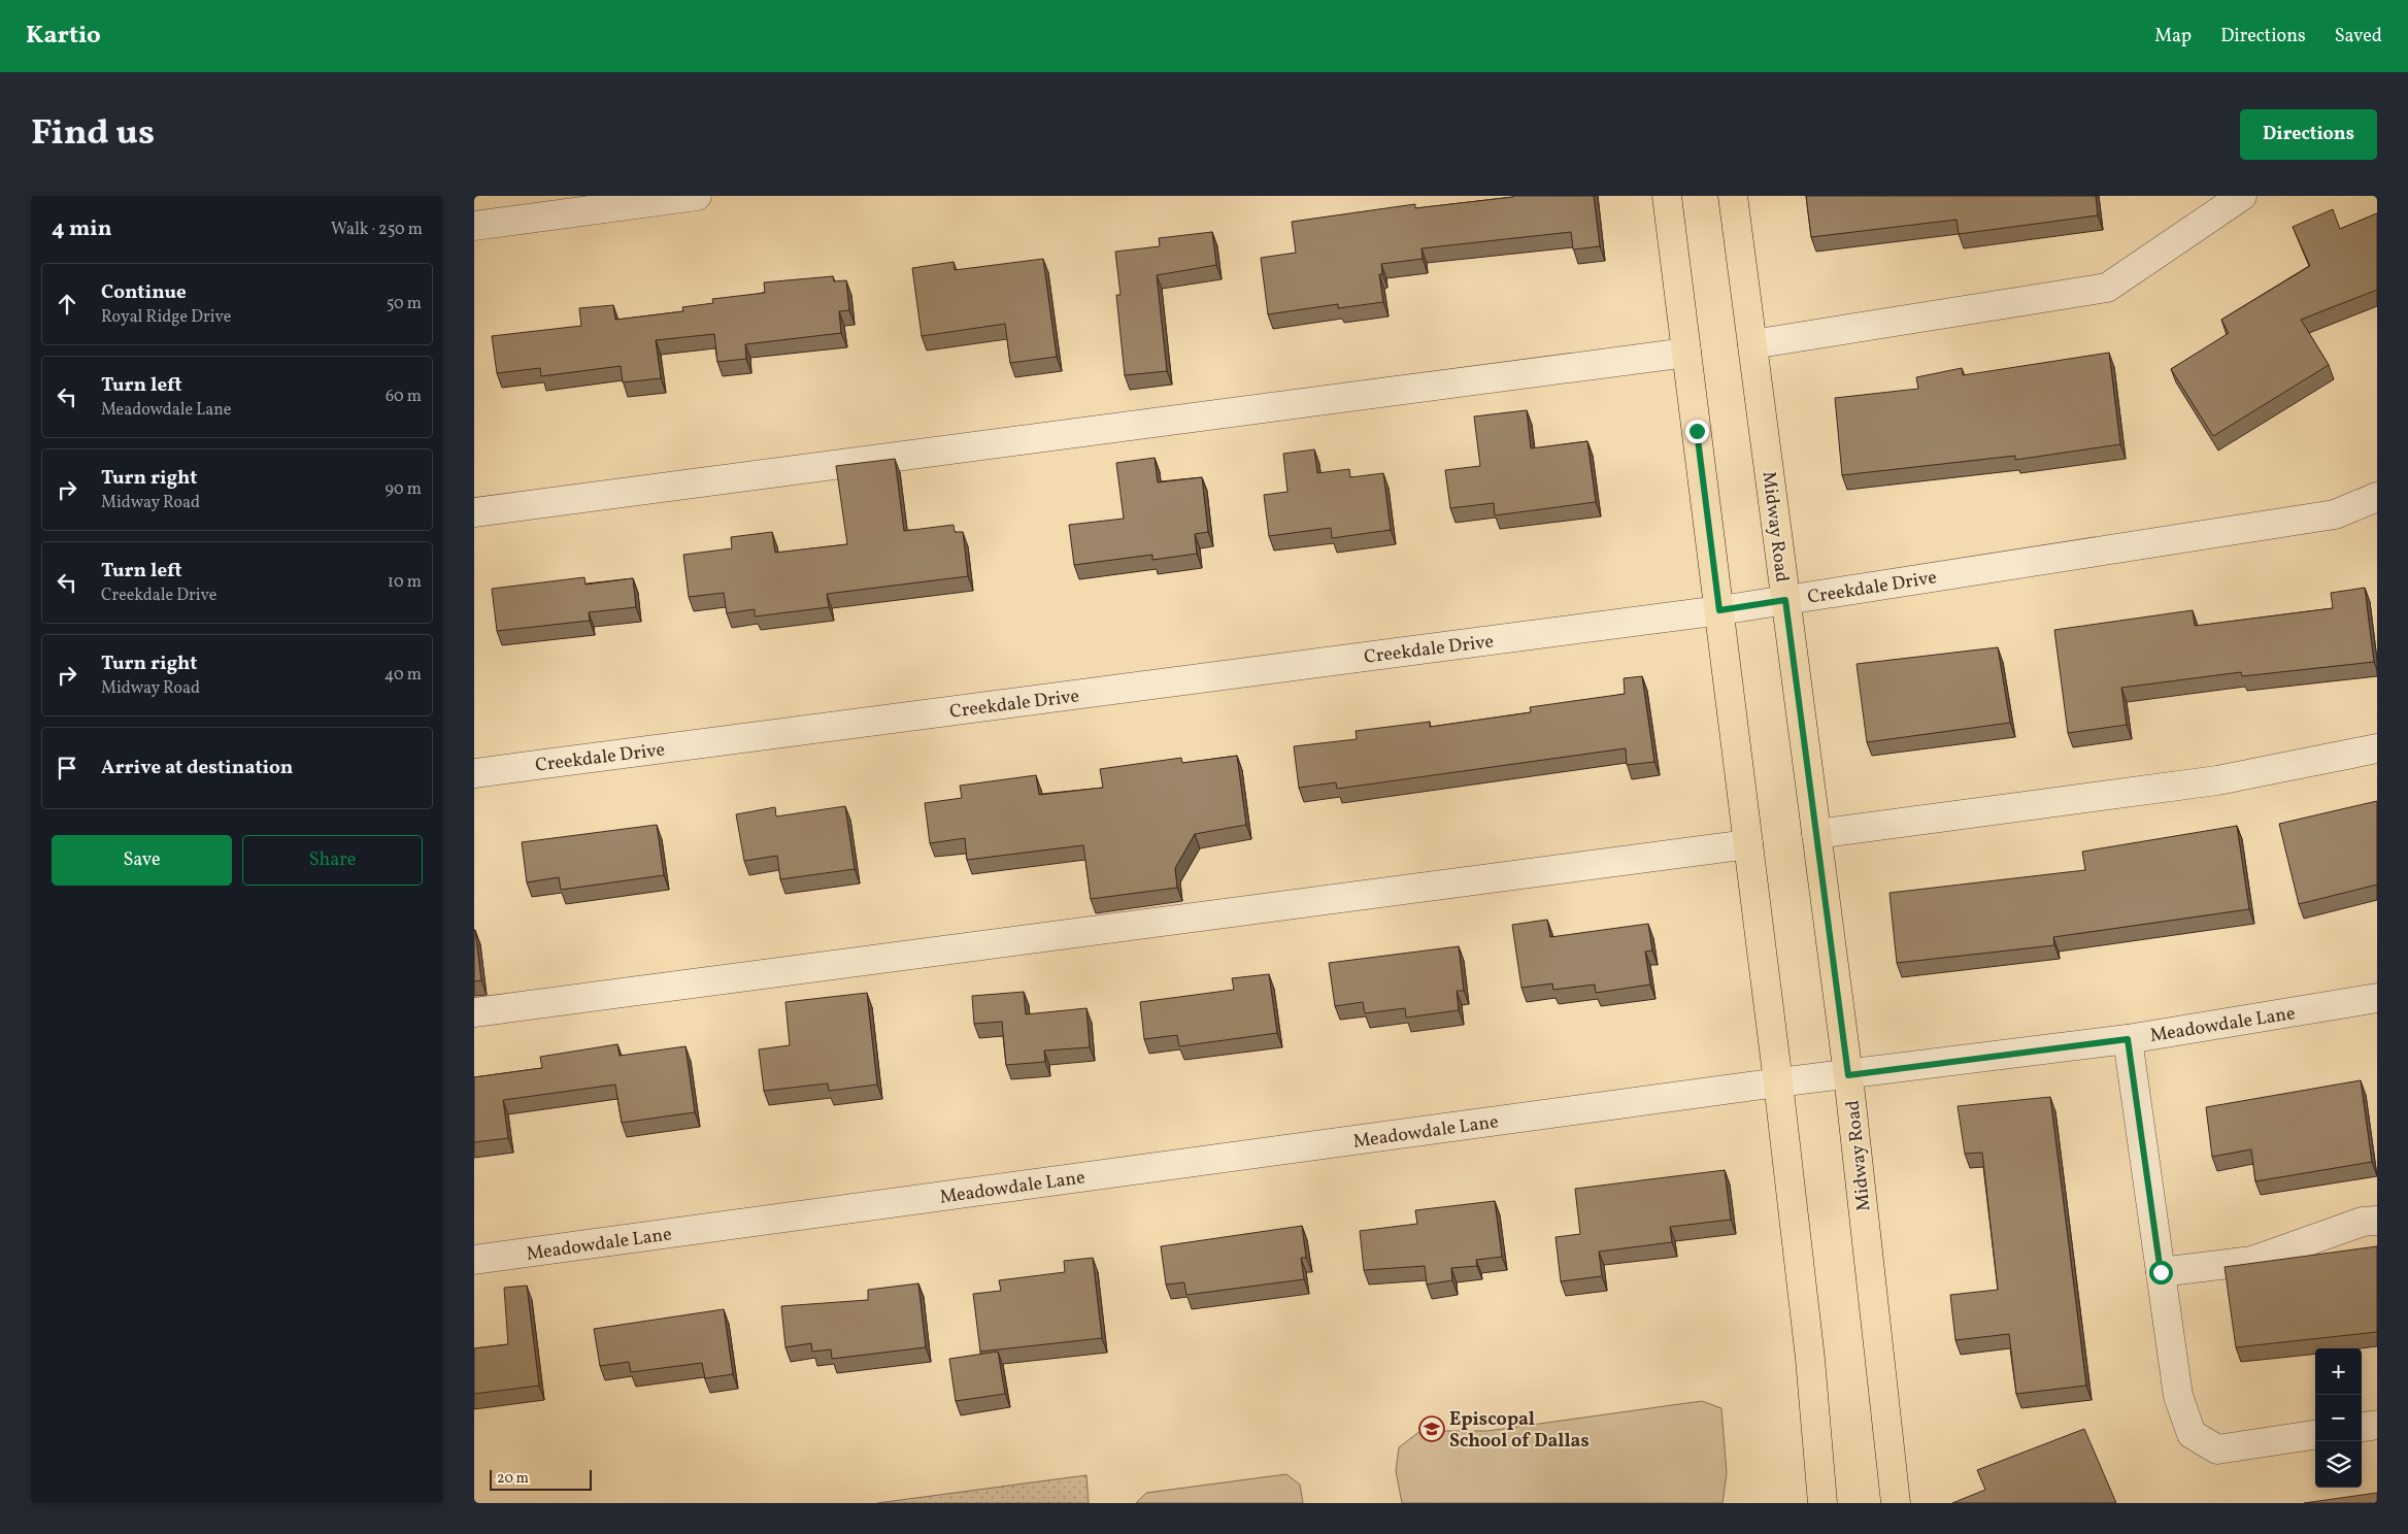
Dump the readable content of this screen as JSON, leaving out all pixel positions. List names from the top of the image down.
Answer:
{
  "streets": {
    "main road": ["Midway Road"],
    "street": ["Creekdale Drive", "Meadowdale Lane"]
  },
  "crossings": [
    ["Midway Road", "Creekdale Drive"],
    ["Midway Road", "Meadowdale Lane"]
  ],
  "places": {
    "school or university": ["Episcopal School of Dallas"]
  },
  "scale_bar": "20 m",
  "page": {
    "header": "Kartio",
    "nav": ["Map", "Directions", "Saved"],
    "title": "Find us",
    "buttons": [
      "Directions",
      ["Save", "Share"]
    ],
    "heading": ["4 min", "Walk · 250 m"],
    "list": [
      ["Continue", "Royal Ridge Drive", "50 m"],
      ["Turn left", "Meadowdale Lane", "60 m"],
      ["Turn right", "Midway Road", "90 m"],
      ["Turn left", "Creekdale Drive", "10 m"],
      ["Turn right", "Midway Road", "40 m"],
      "Arrive at destination"
    ],
    "map_buttons": ["+", "−"],
    "scale": "20 m"
  }
}
